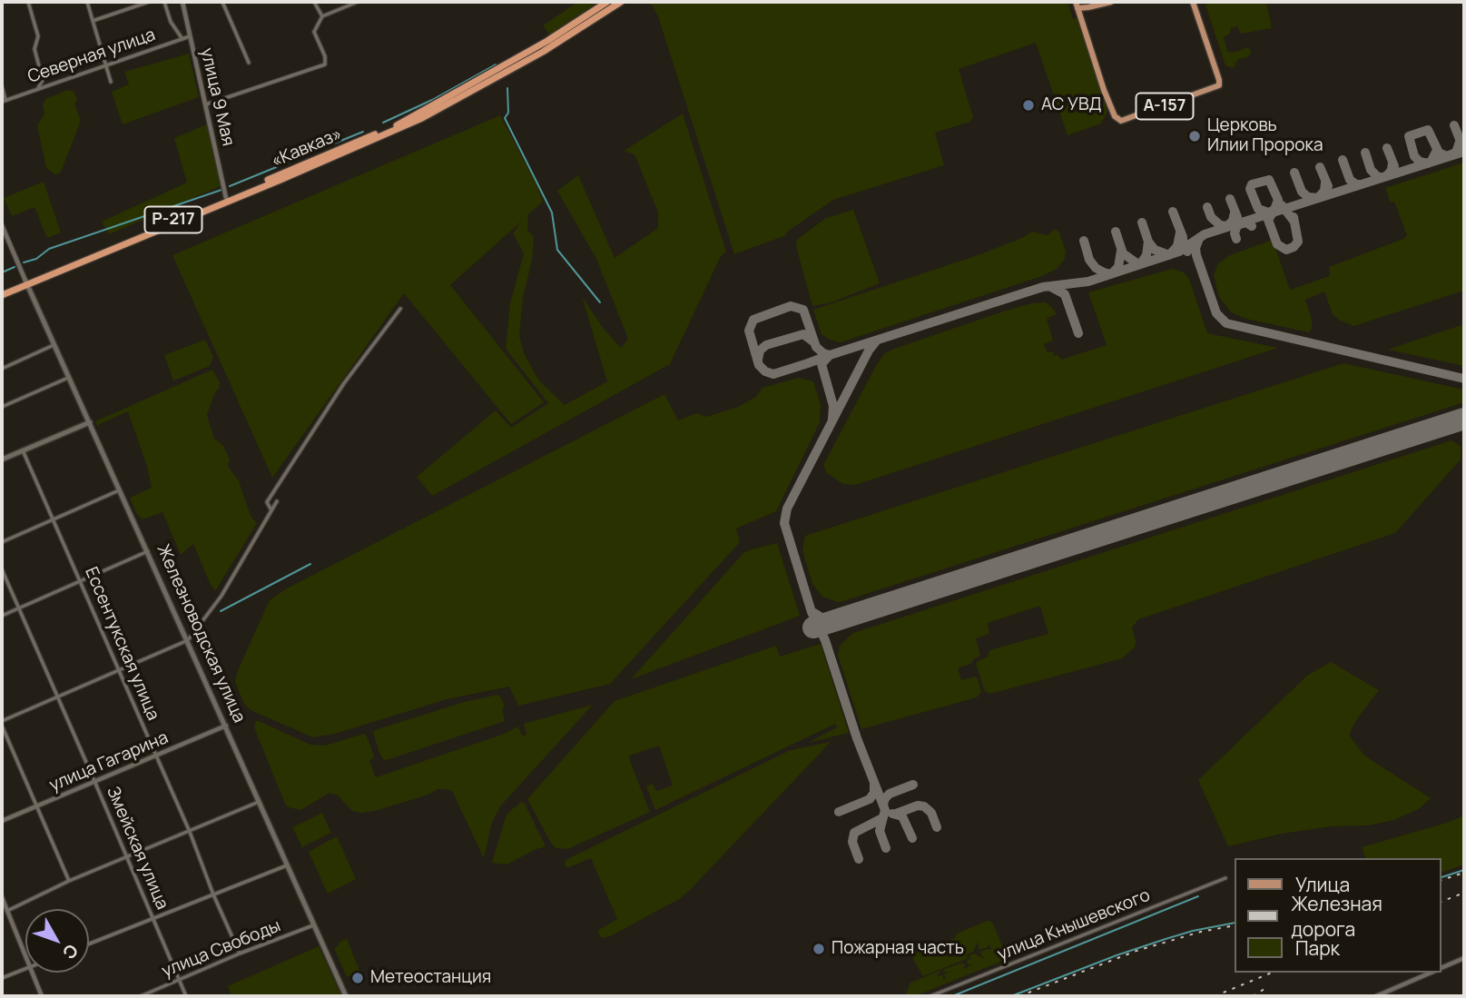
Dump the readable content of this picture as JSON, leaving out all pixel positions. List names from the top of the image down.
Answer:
{
  "streets": {
    "highway": ["«Кавказ»", "Р-217"],
    "main road": ["А-157", "Железноводская улица"],
    "street": [
      "Северная улица",
      "улица 9 Мая",
      "Ессентукская улица",
      "улица Гагарина",
      "Змейская улица",
      "улица Кнышевского",
      "улица Свободы"
    ]
  },
  "crossings": [
    ["Северная улица", "улица 9 Мая"],
    ["улица 9 Мая", "«Кавказ»"],
    ["«Кавказ»", "Р-217"],
    ["«Кавказ»", "Железноводская улица"],
    ["Р-217", "Железноводская улица"],
    ["Железноводская улица", "улица Гагарина"],
    ["Железноводская улица", "улица Свободы"],
    ["Ессентукская улица", "улица Гагарина"],
    ["Ессентукская улица", "улица Свободы"],
    ["улица Гагарина", "Змейская улица"],
    ["Змейская улица", "улица Свободы"]
  ],
  "places": [
    "АС УВД",
    "Церковь Илии Пророка",
    "Пожарная часть",
    "Метеостанция"
  ],
  "legend": ["Улица", "Железная дорога", "Парк"],
  "north": "bottom right"
}
